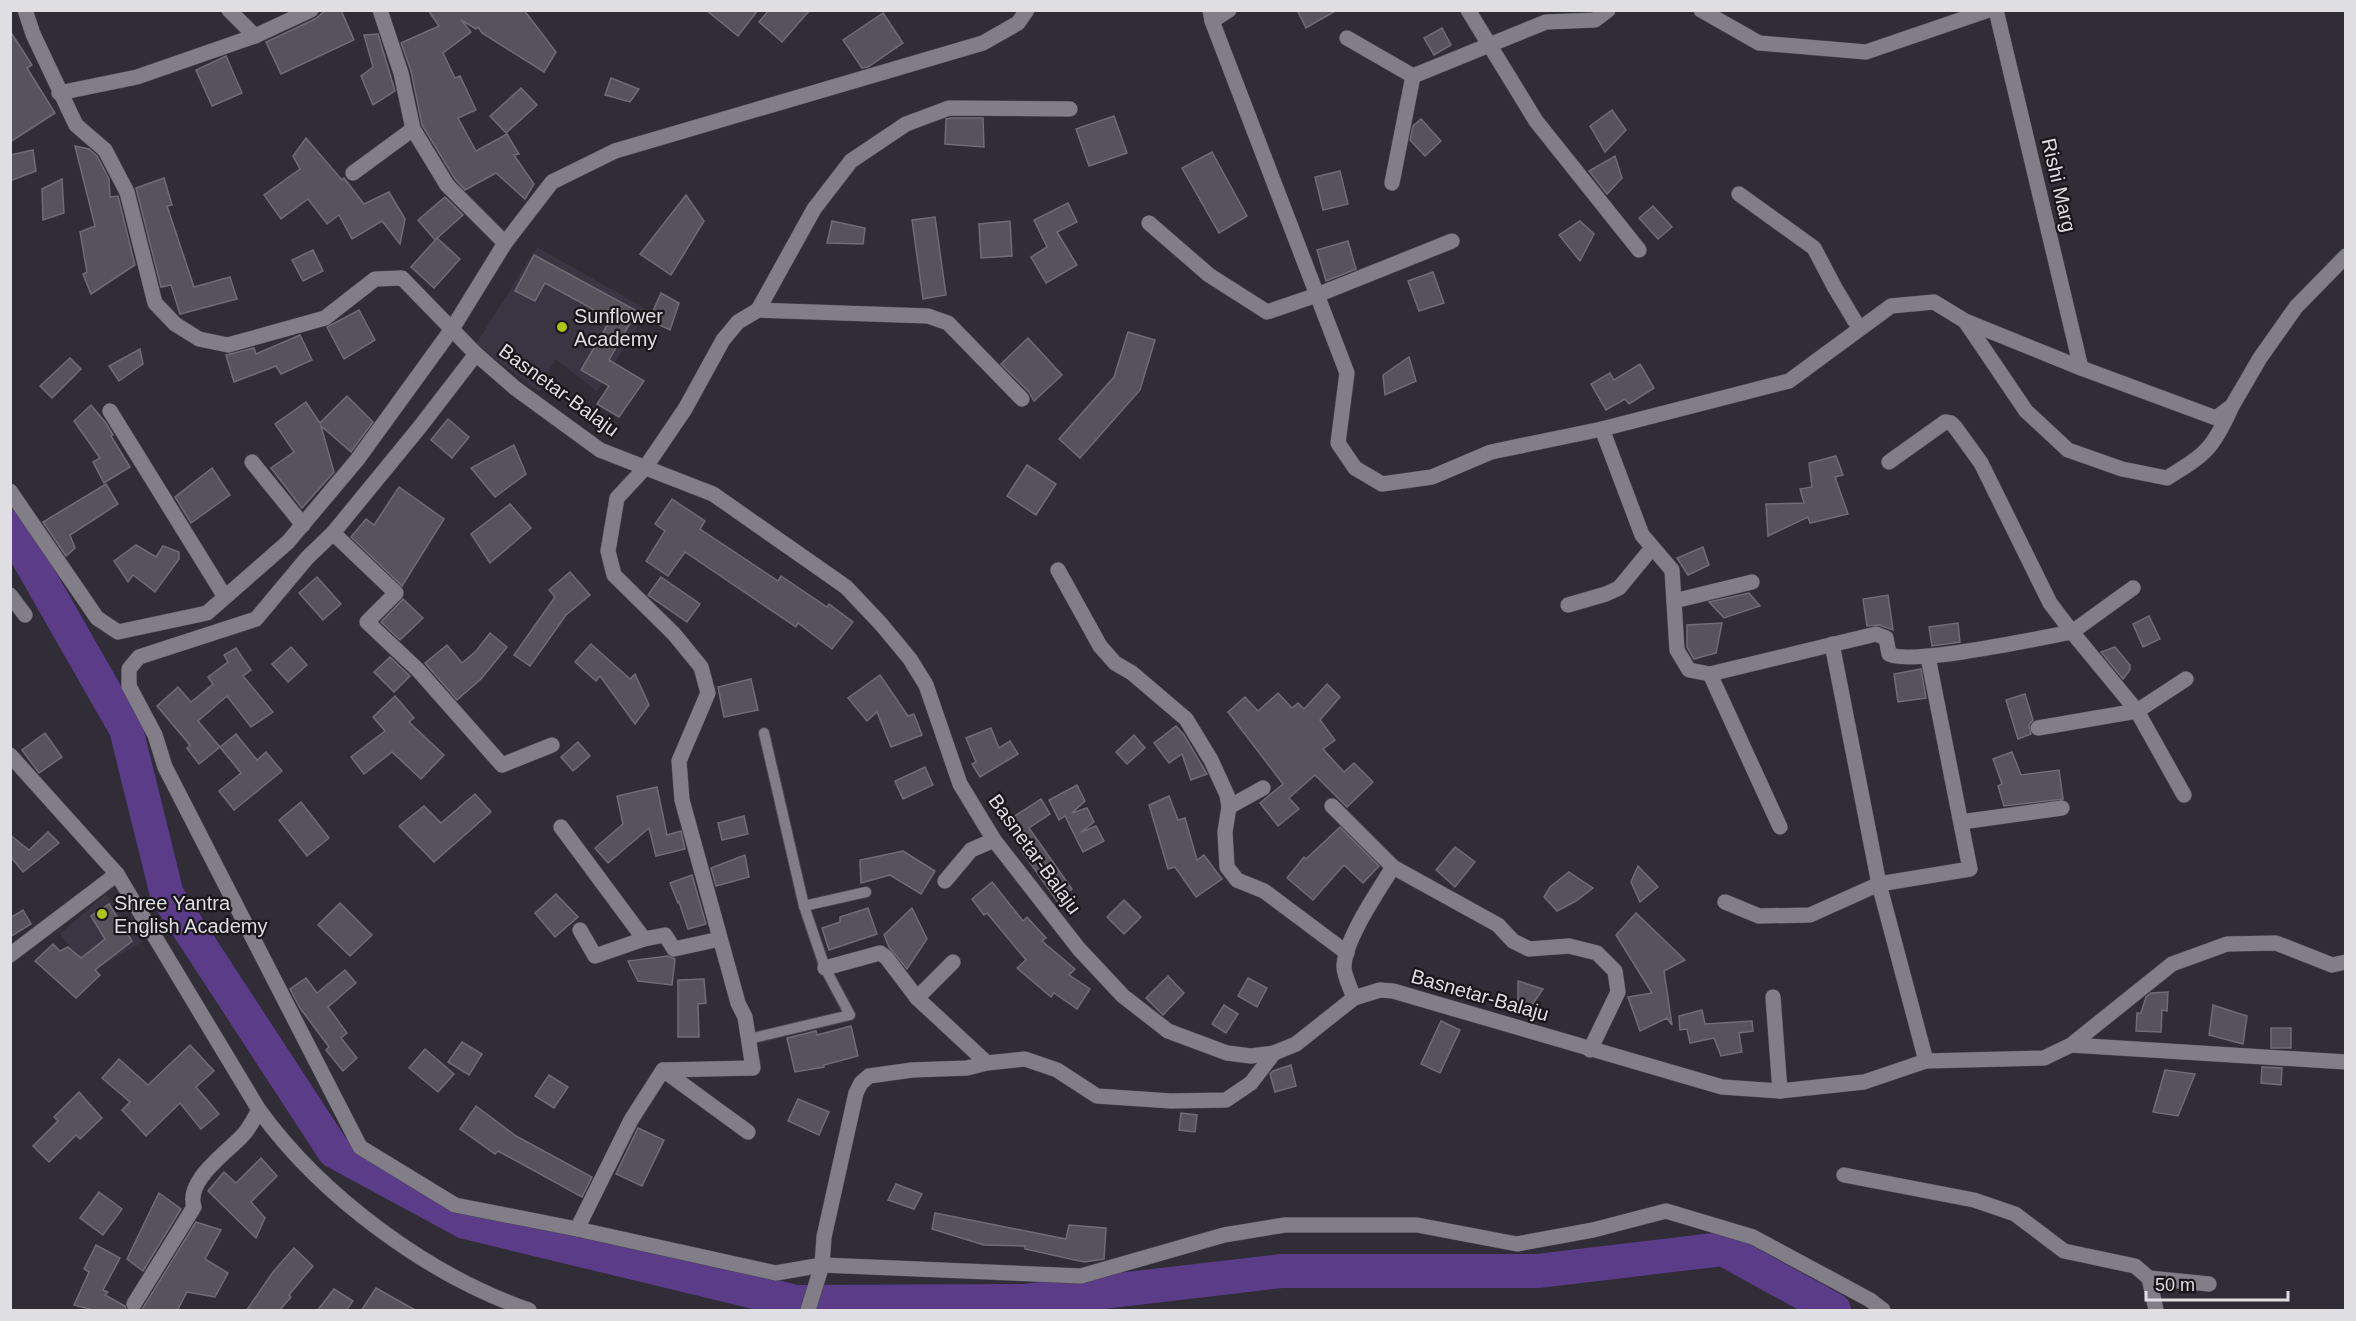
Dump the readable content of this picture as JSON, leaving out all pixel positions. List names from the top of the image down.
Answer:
{
  "streets": {
    "street": ["Rishi Marg", "Basnetar-Balaju"]
  },
  "places": ["Sunflower Academy", "Shree Yantra English Academy"],
  "scale_bar": "50 m"
}
